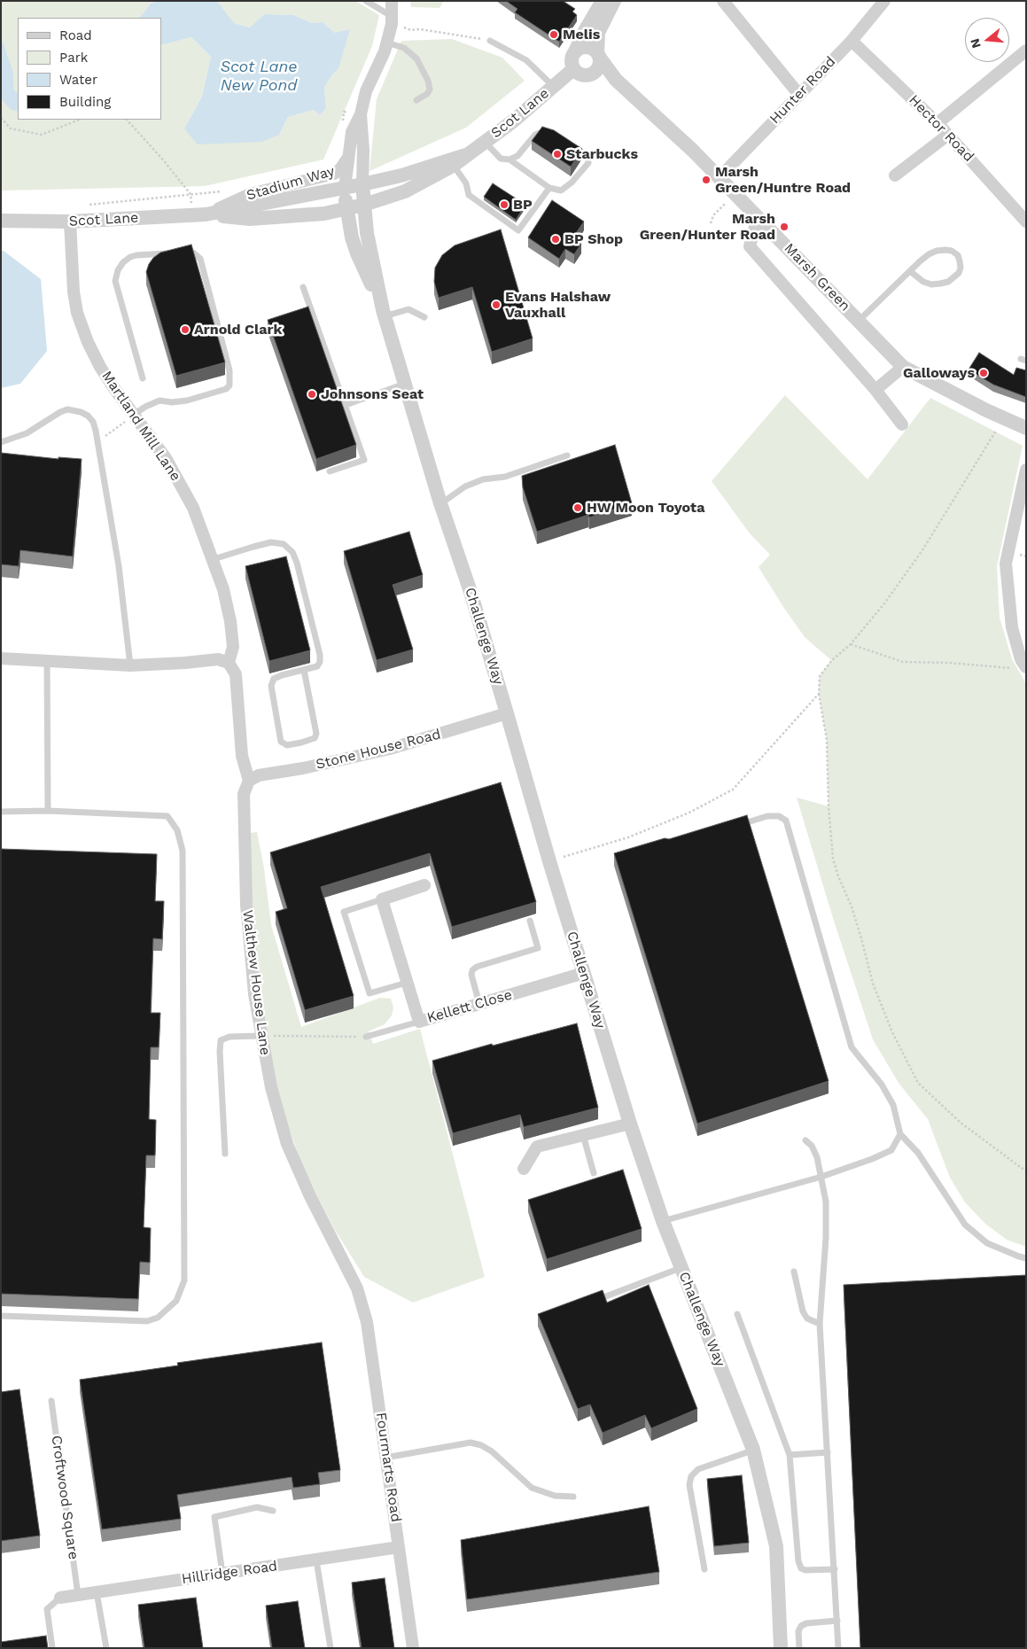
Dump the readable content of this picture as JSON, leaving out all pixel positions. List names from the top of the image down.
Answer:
{
  "streets": {
    "street": [
      "Hunter Road",
      "Scot Lane",
      "Hector Road",
      "Stadium Way",
      "Marsh Green",
      "Martland Mill Lane",
      "Challenge Way",
      "Stone House Road",
      "Walthew House Lane",
      "Kellett Close",
      "Fourmarts Road",
      "Hillridge Road"
    ],
    "lane": ["Croftwood Square"]
  },
  "crossings": [
    ["Hunter Road", "Hector Road"],
    ["Hunter Road", "Marsh Green"],
    ["Scot Lane", "Stadium Way"],
    ["Scot Lane", "Marsh Green"],
    ["Scot Lane", "Martland Mill Lane"],
    ["Scot Lane", "Challenge Way"],
    ["Challenge Way", "Stone House Road"],
    ["Challenge Way", "Kellett Close"],
    ["Stone House Road", "Walthew House Lane"],
    ["Walthew House Lane", "Fourmarts Road"],
    ["Fourmarts Road", "Hillridge Road"],
    ["Croftwood Square", "Hillridge Road"]
  ],
  "water": ["Scot Lane New Pond"],
  "places": [
    "Melis",
    "Starbucks",
    "Marsh Green/Huntre Road",
    "BP",
    "Marsh Green/Hunter Road",
    "BP Shop",
    "Evans Halshaw Vauxhall",
    "Arnold Clark",
    "Galloways",
    "Johnsons Seat",
    "HW Moon Toyota"
  ],
  "legend": [
    "Road",
    "Park",
    "Water",
    "Building"
  ],
  "north": "left"
}
